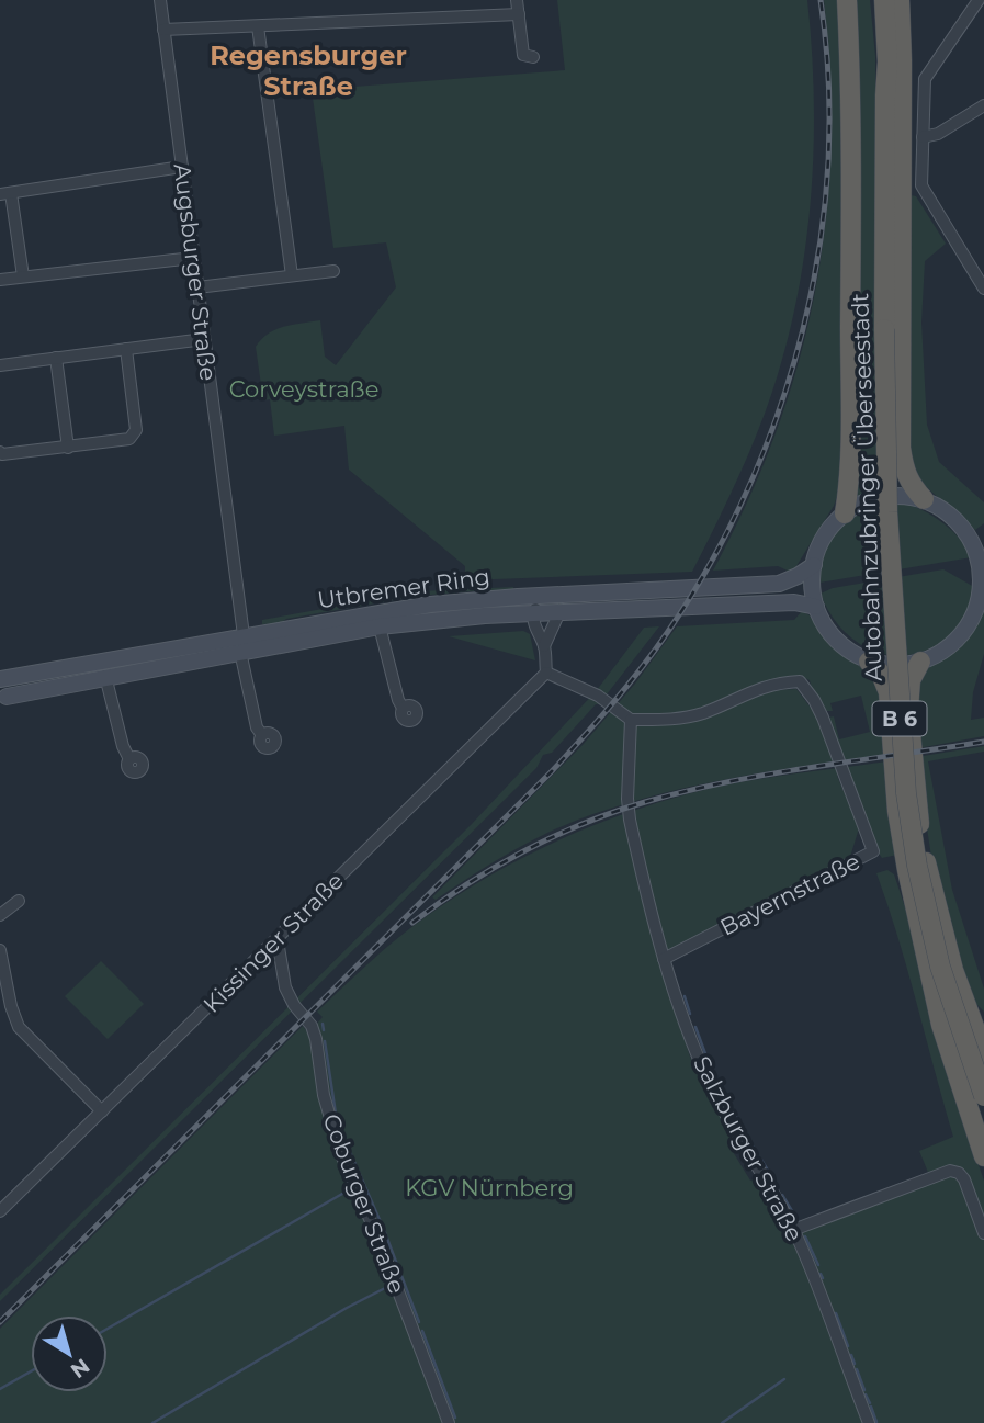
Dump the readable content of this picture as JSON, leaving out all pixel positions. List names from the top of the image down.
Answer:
{
  "streets": {
    "highway": ["Autobahnzubringer Überseestadt", "B 6"],
    "main road": ["Utbremer Ring"],
    "street": [
      "Augsburger Straße",
      "Bayernstraße",
      "Kissinger Straße",
      "Salzburger Straße",
      "Coburger Straße"
    ]
  },
  "crossings": [
    ["Augsburger Straße", "Utbremer Ring"],
    ["Utbremer Ring", "B 6"],
    ["Bayernstraße", "Salzburger Straße"],
    ["Kissinger Straße", "Coburger Straße"]
  ],
  "districts": ["Regensburger Straße"],
  "parks": ["Corveystraße", "KGV Nürnberg"],
  "north": "bottom right"
}
